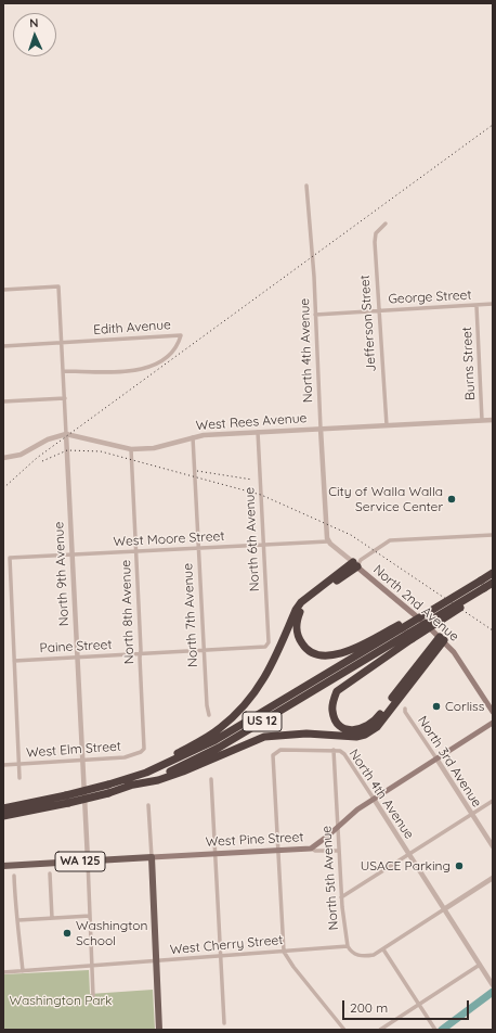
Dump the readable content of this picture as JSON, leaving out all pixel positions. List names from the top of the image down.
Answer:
{
  "streets": {
    "highway": ["US 12"],
    "main road": ["North 2nd Avenue", "West Pine Street", "WA 125"],
    "street": [
      "George Street",
      "Jefferson Street",
      "Edith Avenue",
      "North 4th Avenue",
      "Burns Street",
      "West Rees Avenue",
      "West Moore Street",
      "North 6th Avenue",
      "North 9th Avenue",
      "North 8th Avenue",
      "North 7th Avenue",
      "Paine Street",
      "West Elm Street",
      "North 3rd Avenue",
      "North 5th Avenue",
      "West Cherry Street"
    ]
  },
  "crossings": [
    ["George Street", "Jefferson Street"],
    ["George Street", "North 4th Avenue"],
    ["George Street", "Burns Street"],
    ["Jefferson Street", "West Rees Avenue"],
    ["Edith Avenue", "North 9th Avenue"],
    ["North 4th Avenue", "West Rees Avenue"],
    ["North 4th Avenue", "West Moore Street"],
    ["North 4th Avenue", "North 2nd Avenue"],
    ["North 4th Avenue", "West Pine Street"],
    ["North 4th Avenue", "North 5th Avenue"],
    ["Burns Street", "West Rees Avenue"],
    ["West Rees Avenue", "North 6th Avenue"],
    ["West Rees Avenue", "North 9th Avenue"],
    ["West Rees Avenue", "North 8th Avenue"],
    ["West Rees Avenue", "North 7th Avenue"],
    ["West Moore Street", "North 6th Avenue"],
    ["West Moore Street", "North 9th Avenue"],
    ["West Moore Street", "North 2nd Avenue"],
    ["West Moore Street", "North 8th Avenue"],
    ["West Moore Street", "North 7th Avenue"],
    ["West Moore Street", "Paine Street"],
    ["North 6th Avenue", "Paine Street"],
    ["North 9th Avenue", "Paine Street"],
    ["North 9th Avenue", "West Elm Street"],
    ["North 9th Avenue", "West Pine Street"],
    ["North 8th Avenue", "Paine Street"],
    ["North 8th Avenue", "West Elm Street"],
    ["North 7th Avenue", "Paine Street"],
    ["North 3rd Avenue", "West Pine Street"],
    ["West Pine Street", "North 5th Avenue"],
    ["North 5th Avenue", "West Cherry Street"]
  ],
  "parks": ["Washington Park"],
  "places": [
    "City of Walla Walla Service Center",
    "Corliss",
    "USACE Parking",
    "Washington School"
  ],
  "scale_bar": "200 m",
  "north": "top"
}
